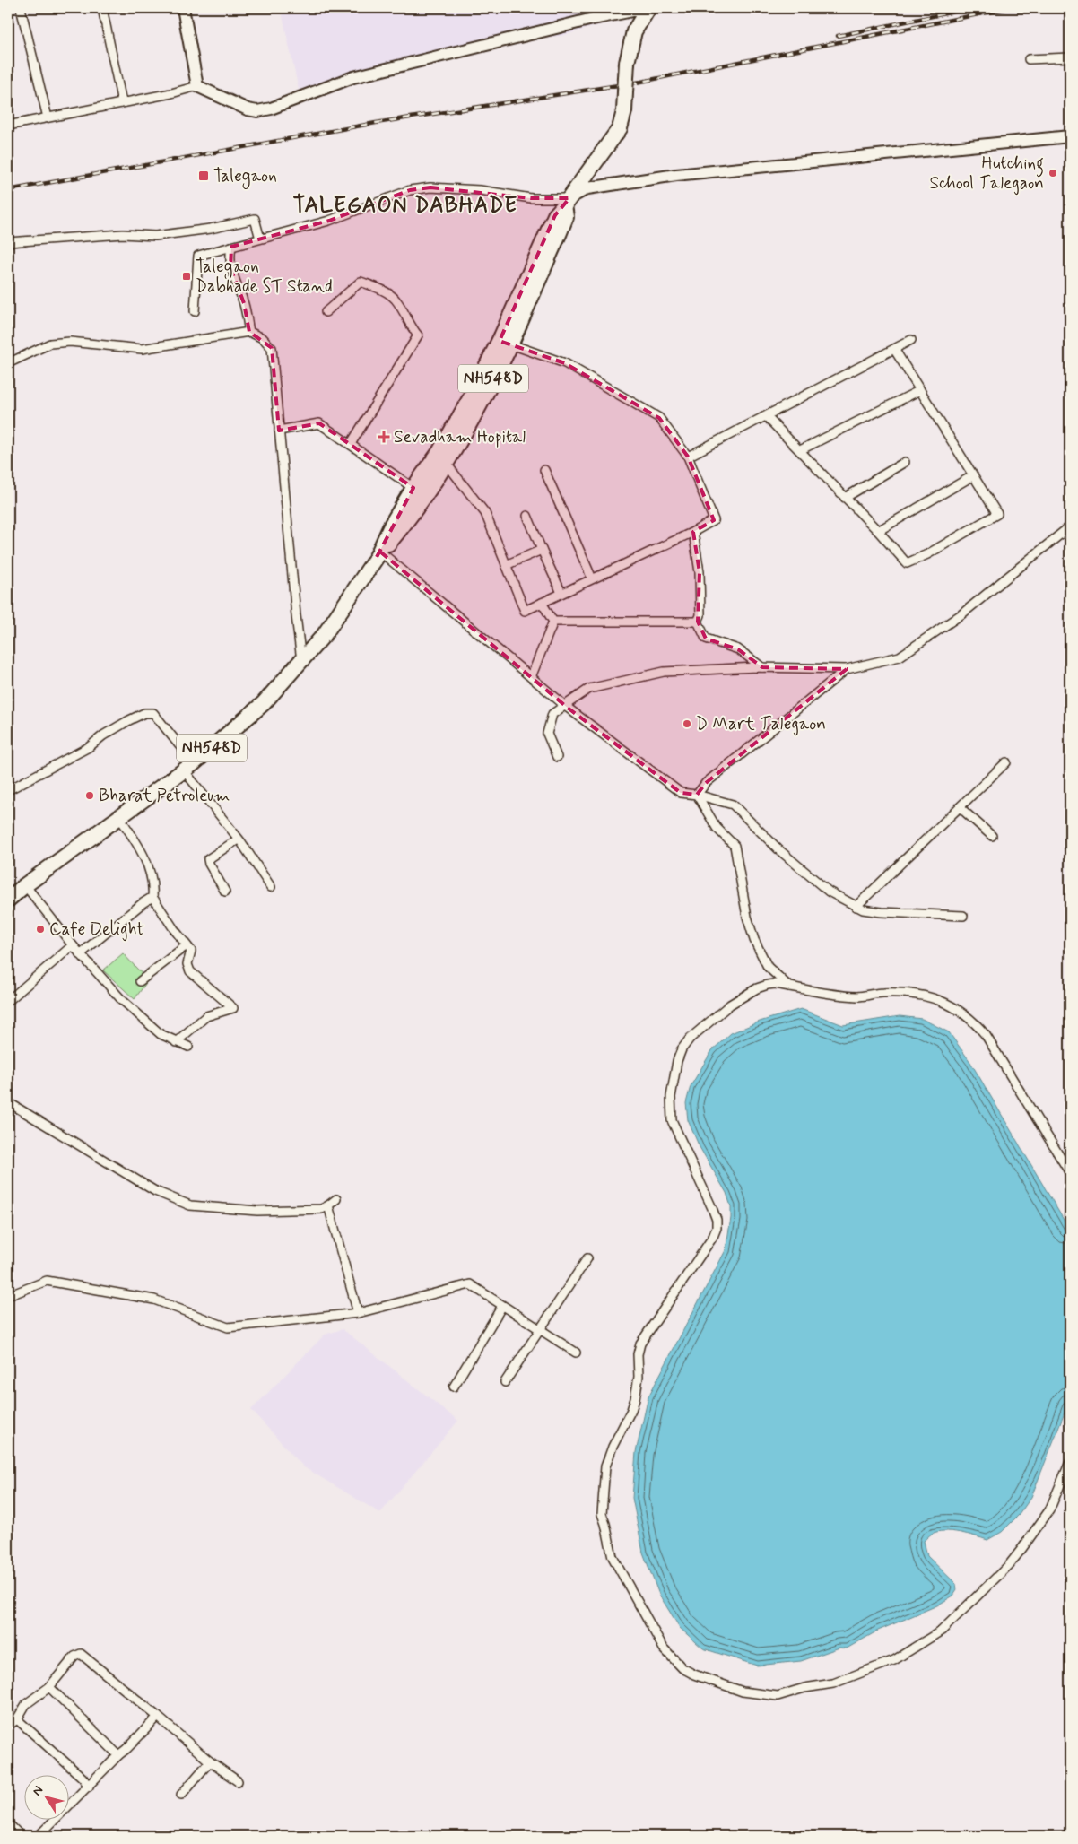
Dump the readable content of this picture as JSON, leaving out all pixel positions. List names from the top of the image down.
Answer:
{
  "streets": {
    "highway": ["NH548D"]
  },
  "districts": ["TALEGAON DABHADE"],
  "places": {
    "other": [
      "Hutching School Talegaon",
      "D Mart Talegaon",
      "Bharat Petroleum",
      "Cafe Delight"
    ],
    "transit": ["Talegaon", "Talegaon Dabhade ST Stand"],
    "health": ["Sevadham Hopital"]
  },
  "north": "top left"
}
